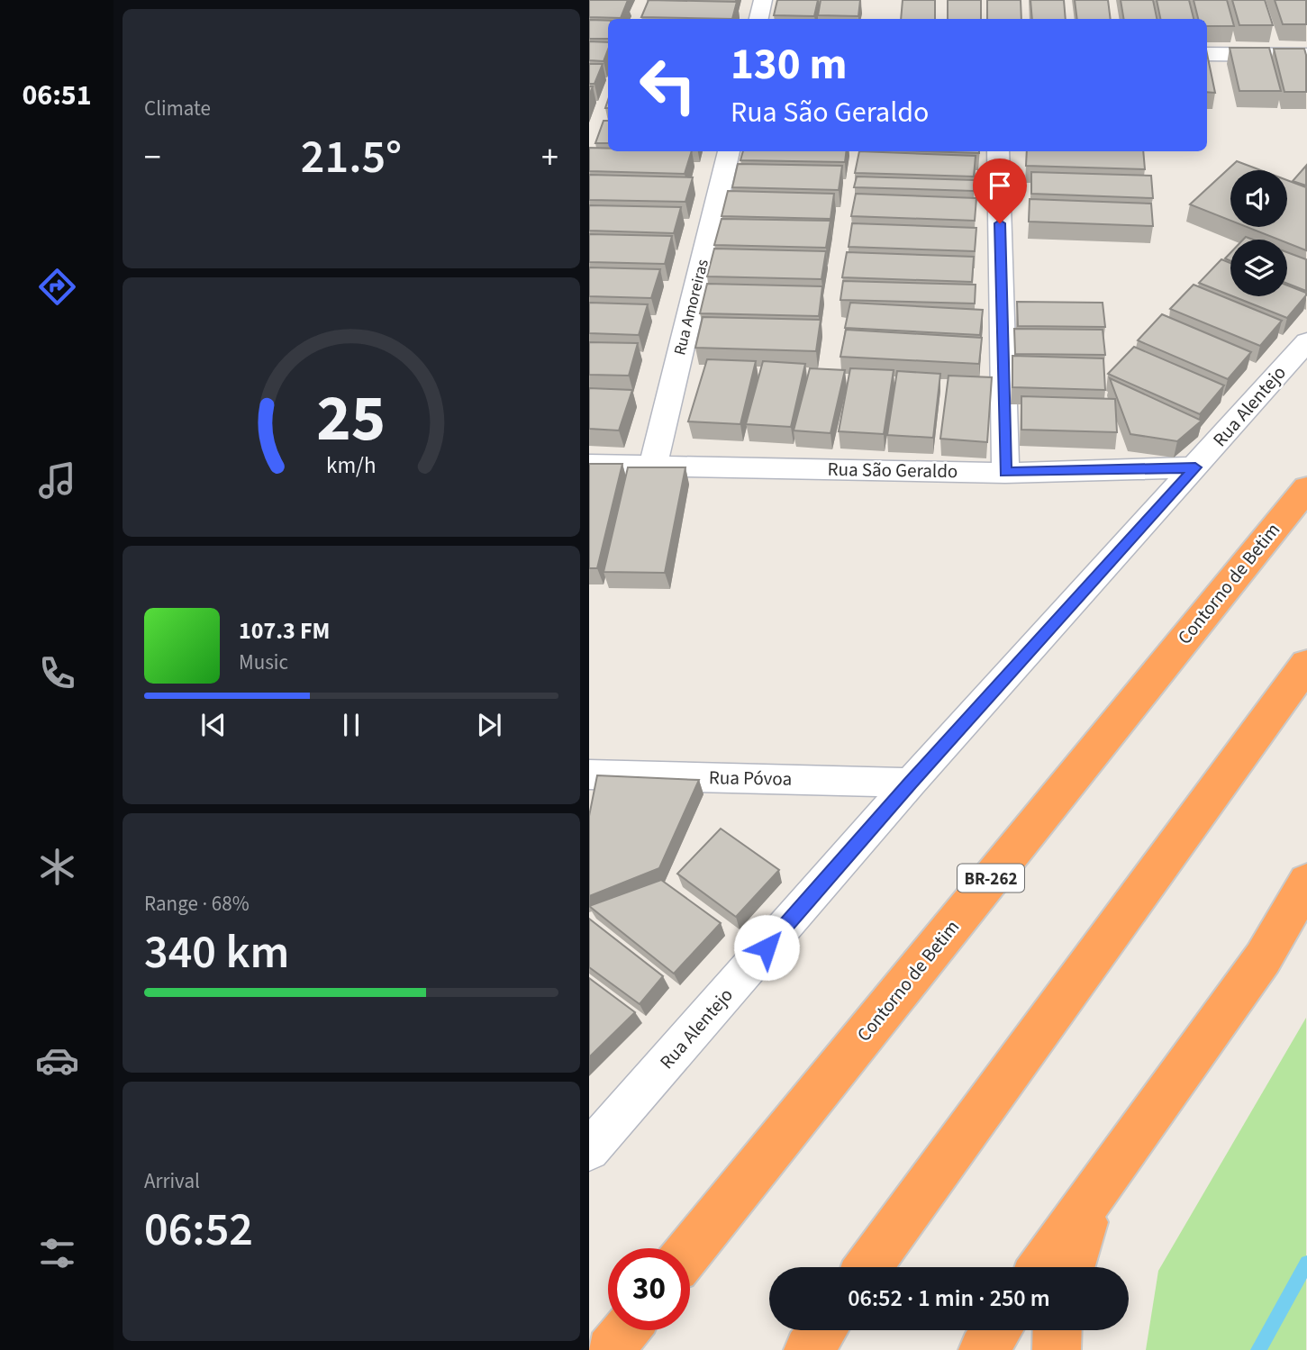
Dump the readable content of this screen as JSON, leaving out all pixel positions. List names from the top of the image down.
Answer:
{
  "streets": {
    "highway": ["Contorno de Betim", "BR-262"],
    "street": [
      "Rua Amoreiras",
      "Rua Alentejo",
      "Rua São Geraldo",
      "Rua Póvoa"
    ]
  },
  "crossings": [
    ["Rua Amoreiras", "Rua São Geraldo"],
    ["Rua Alentejo", "Rua São Geraldo"],
    ["Rua Alentejo", "Rua Póvoa"]
  ],
  "page": {
    "tabs": "06:51",
    "tile": [
      "Climate",
      ["Range · 68%", "340 km"],
      ["Arrival", "06:52"]
    ],
    "turn": ["130 m", "Rua São Geraldo"],
    "heat": ["−", "21.5°", "+"],
    "song": ["107.3 FM", "Music"],
    "limit": "30",
    "trip": "06:52 · 1 min · 250 m",
    "gauge": ["25", "km/h"]
  }
}
